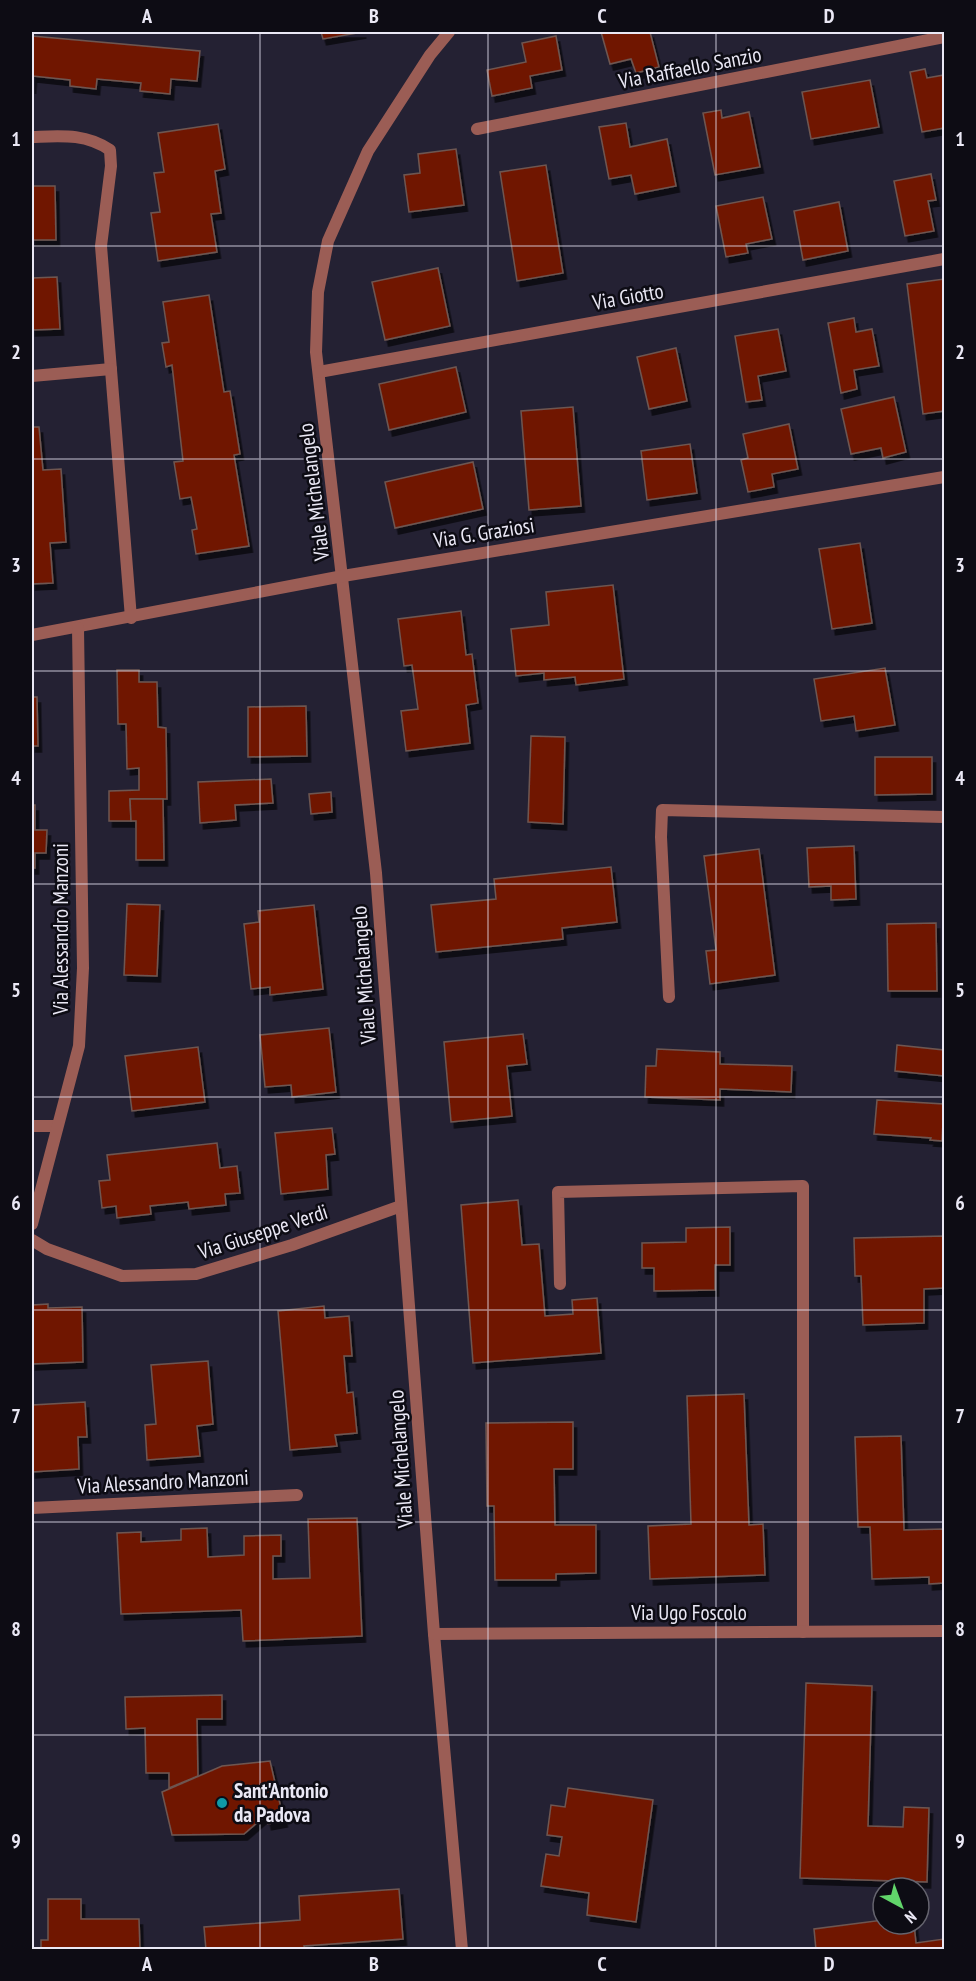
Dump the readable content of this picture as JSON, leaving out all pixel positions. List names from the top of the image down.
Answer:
{
  "streets": {
    "street": [
      "Via Raffaello Sanzio",
      "Via Giotto",
      "Viale Michelangelo",
      "Via G. Graziosi",
      "Via Alessandro Manzoni",
      "Via Giuseppe Verdi",
      "Via Ugo Foscolo"
    ]
  },
  "crossings": [
    ["Via Giotto", "Viale Michelangelo"],
    ["Viale Michelangelo", "Via G. Graziosi"],
    ["Viale Michelangelo", "Via Giuseppe Verdi"],
    ["Viale Michelangelo", "Via Ugo Foscolo"],
    ["Via G. Graziosi", "Via Alessandro Manzoni"]
  ],
  "places": ["Sant'Antonio da Padova"],
  "north": "bottom right",
  "grid": {
    "columns": [
      "A",
      "B",
      "C",
      "D"
    ],
    "rows": [
      "1",
      "2",
      "3",
      "4",
      "5",
      "6",
      "7",
      "8",
      "9"
    ]
  }
}
